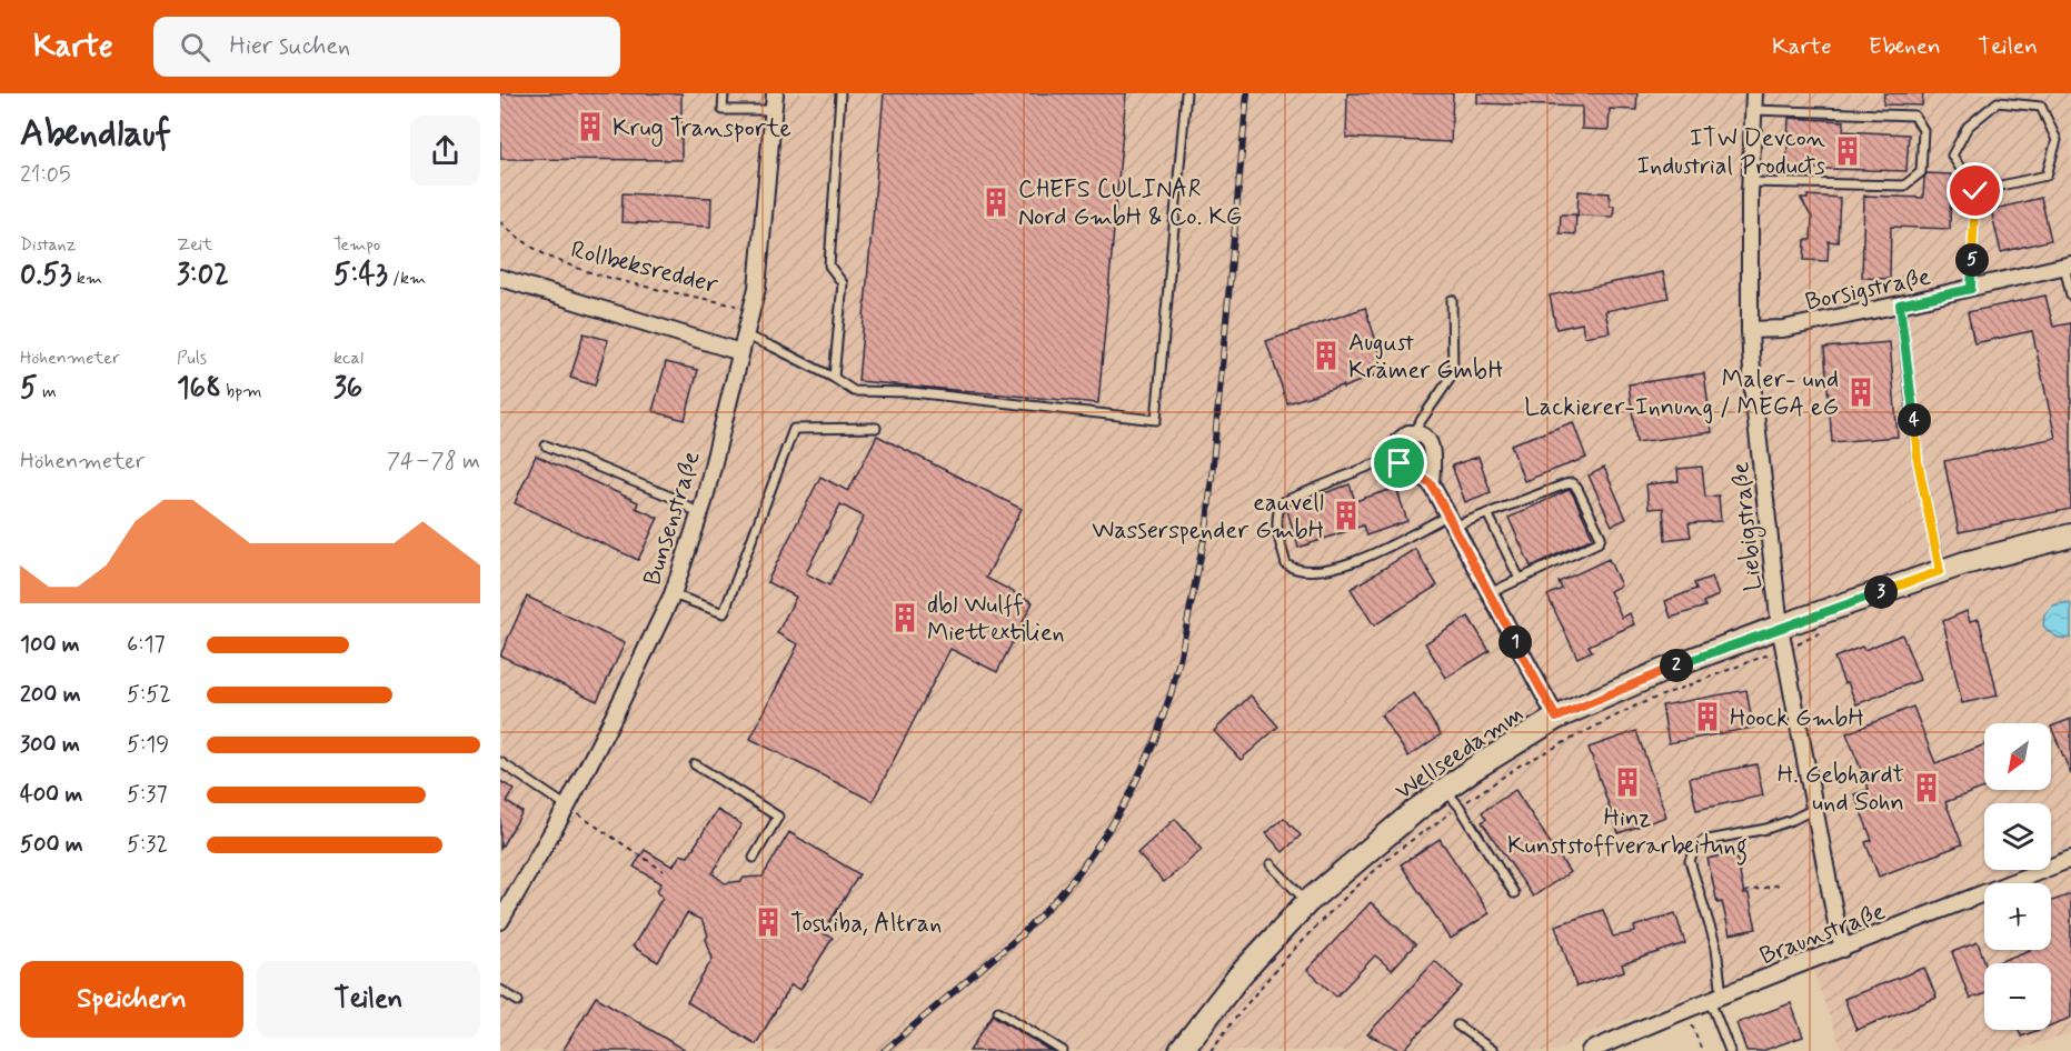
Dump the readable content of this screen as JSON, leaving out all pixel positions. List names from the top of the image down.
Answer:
{
  "streets": {
    "main road": ["Wellseedamm"],
    "street": [
      "Borsigstraße",
      "Bunsenstraße",
      "Liebigstraße",
      "Braunstraße"
    ],
    "path": ["Rollbeksredder"]
  },
  "crossings": [
    ["Rollbeksredder", "Bunsenstraße"],
    ["Borsigstraße", "Liebigstraße"],
    ["Liebigstraße", "Wellseedamm"],
    ["Liebigstraße", "Braunstraße"]
  ],
  "places": {
    "building": [
      "Krug Transporte",
      "ITW Devcon Industrial Products",
      "CHEFS CULINAR Nord GmbH & Co. KG",
      "August Krämer GmbH",
      "Maler- und Lackierer-Innung / MEGA eG",
      "eauvell Wasserspender GmbH",
      "dbl Wulff Miettextilien",
      "Hoock GmbH",
      "Hinz Kunststoffverarbeitung",
      "H. Gebhardt und Sohn",
      "Toshiba, Altran"
    ]
  },
  "north": "bottom left",
  "page": {
    "header": "Karte",
    "search": "Hier suchen",
    "nav": ["Karte", "Ebenen", "Teilen"],
    "heading": ["Abendlauf", "21:05"],
    "stats": [
      ["Distanz", "0.53 km"],
      ["Zeit", "3:02"],
      ["Tempo", "5:43 /km"],
      ["Höhenmeter", "5 m"],
      ["Puls", "168 bpm"],
      ["kcal", "36"]
    ],
    "pins": [
      "5",
      "4",
      "3",
      "1",
      "2"
    ],
    "chart": ["Höhenmeter", "74–78 m"],
    "list": [
      {
        "name": "100 m",
        "note": "6:17"
      },
      {
        "name": "200 m",
        "note": "5:52"
      },
      {
        "name": "300 m",
        "note": "5:19"
      },
      {
        "name": "400 m",
        "note": "5:37"
      },
      {
        "name": "500 m",
        "note": "5:32"
      }
    ],
    "map_buttons": ["+", "−"],
    "buttons": ["Speichern", "Teilen"]
  }
}
